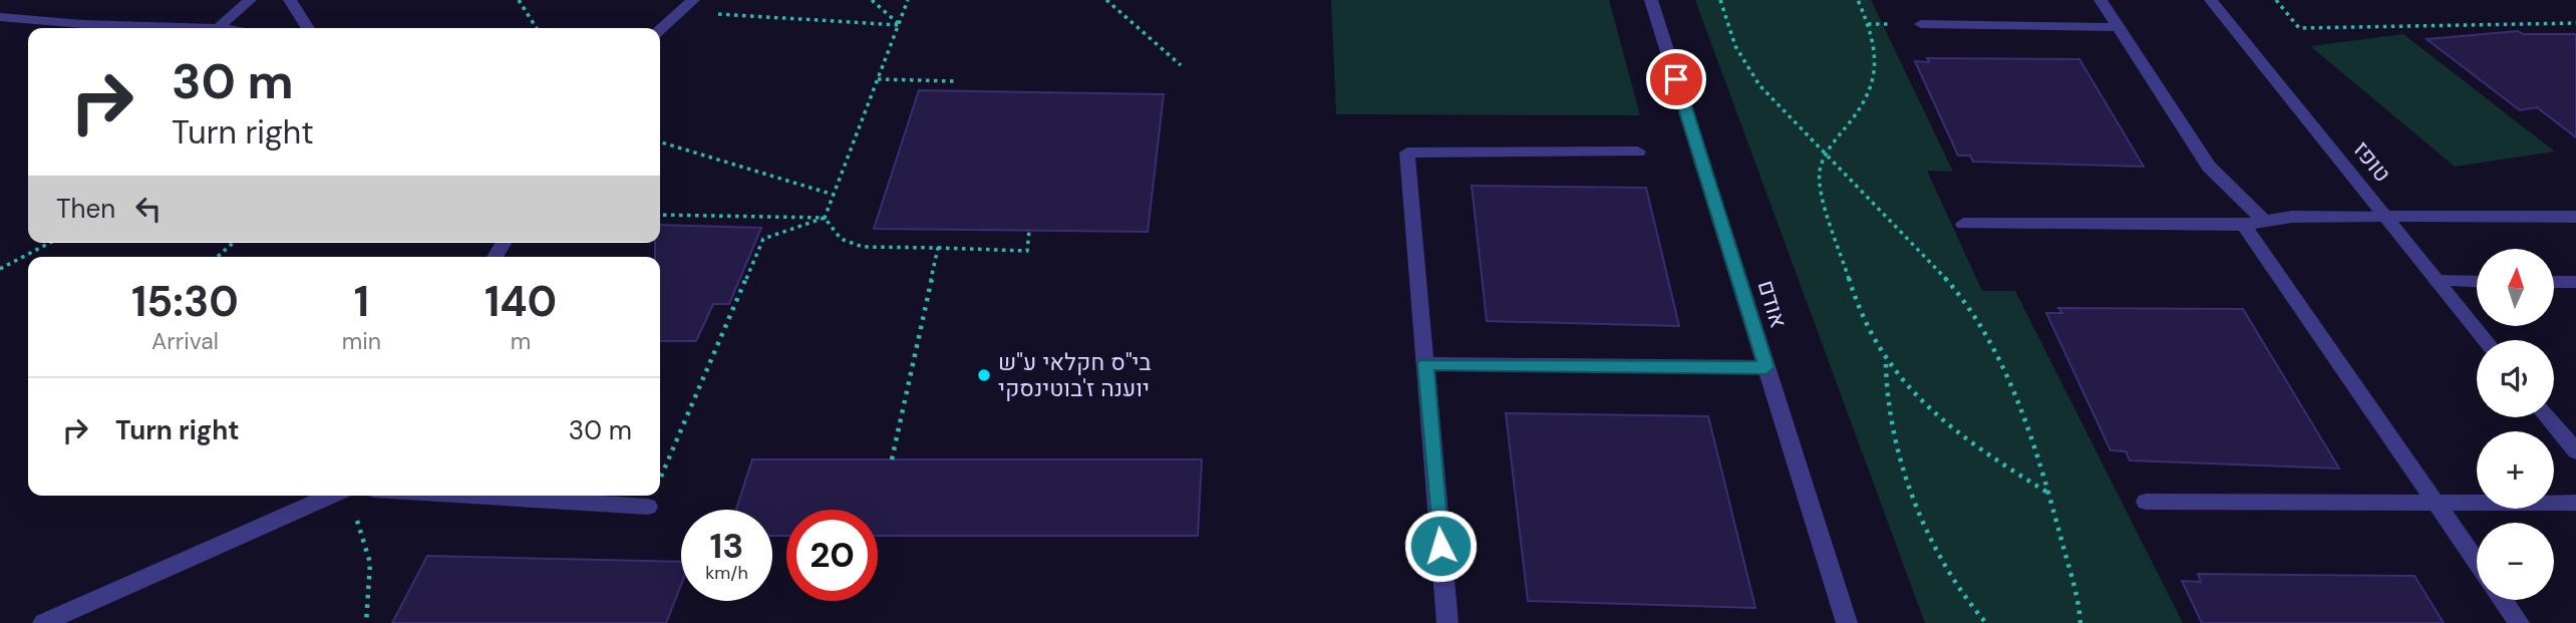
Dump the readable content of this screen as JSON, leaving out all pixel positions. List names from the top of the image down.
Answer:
{
  "streets": {
    "street": ["טופז", "אודם"]
  },
  "places": ["בי\"ס חקלאי ע\"ש יוענה ז'בוטינסקי"],
  "north": "top",
  "page": {
    "turn": ["30 m", "Turn right"],
    "then": "Then",
    "map_buttons": ["+", "−"],
    "eta": [
      "15:30",
      "Arrival",
      "1",
      "min",
      "140",
      "m"
    ],
    "list": [
      {
        "name": "Turn right",
        "value": "30 m"
      }
    ],
    "speed": "13 km/h",
    "limit": "20"
  }
}
